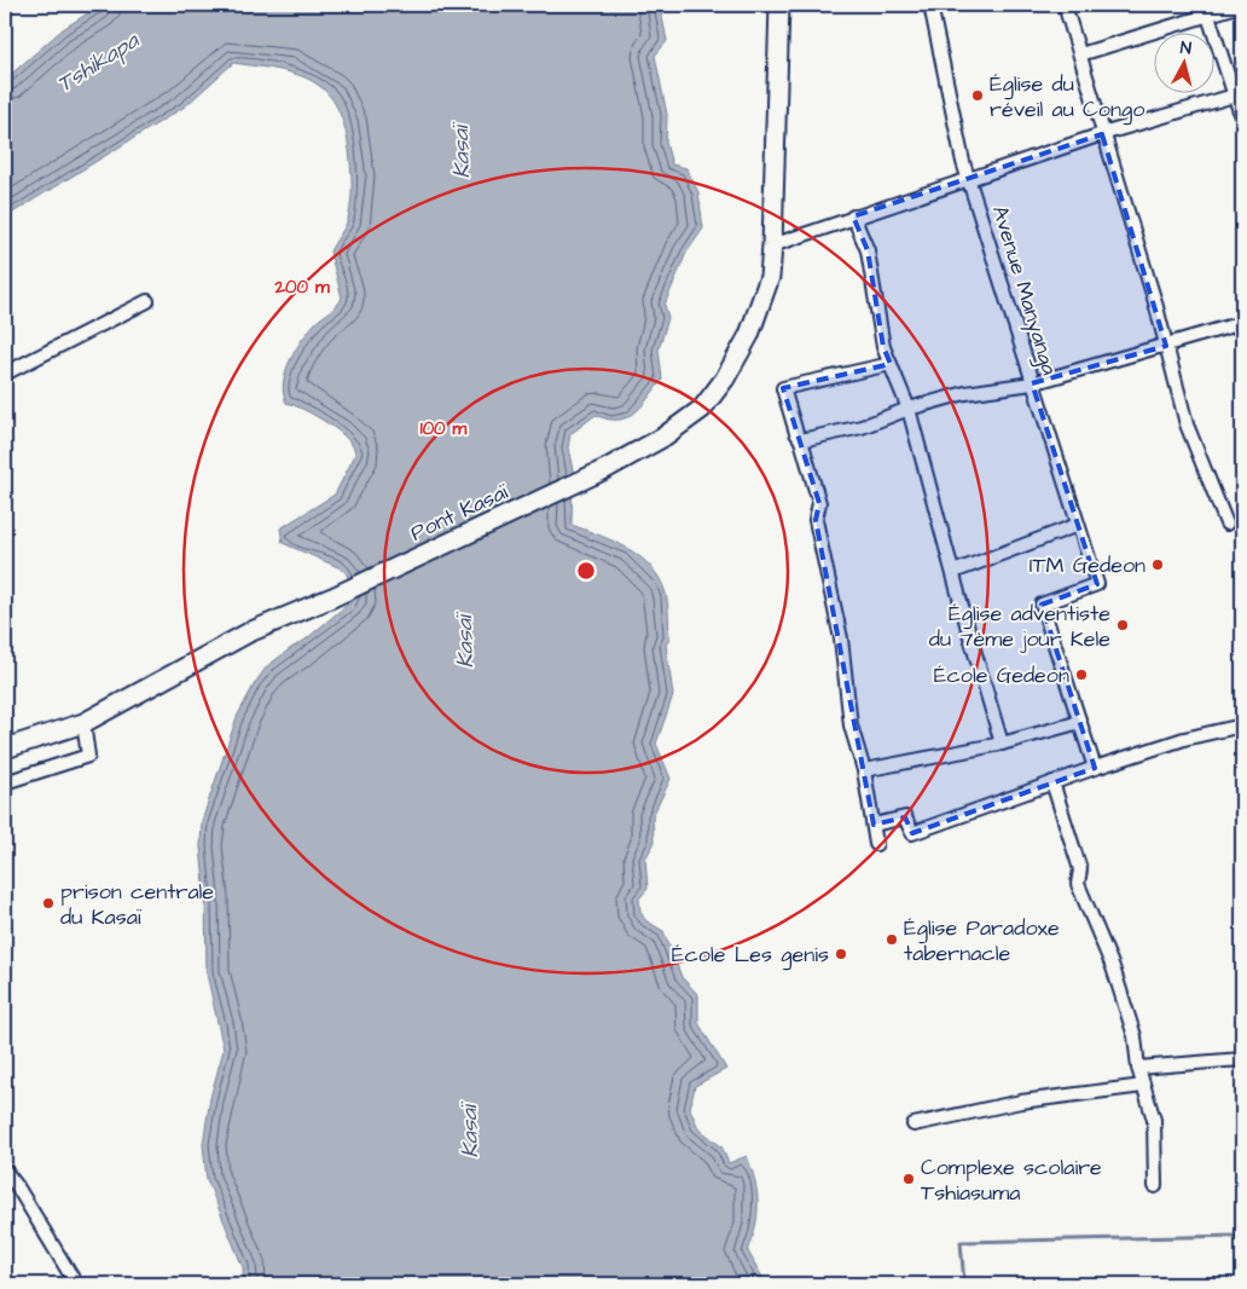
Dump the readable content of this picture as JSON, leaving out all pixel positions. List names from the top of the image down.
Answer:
{
  "streets": {
    "main road": ["Pont Kasaï"],
    "street": ["Avenue Manyanga"]
  },
  "water": ["Tshikapa", "Kasaï"],
  "places": [
    "Église du réveil au Congo",
    "ITM Gedeon",
    "Église adventiste du 7ème jour Kele",
    "École Gedeon",
    "prison centrale du Kasaï",
    "Église Paradoxe tabernacle",
    "École Les genis",
    "Complexe scolaire Tshiasuma"
  ],
  "north": "top",
  "rings": ["200 m", "100 m"]
}
